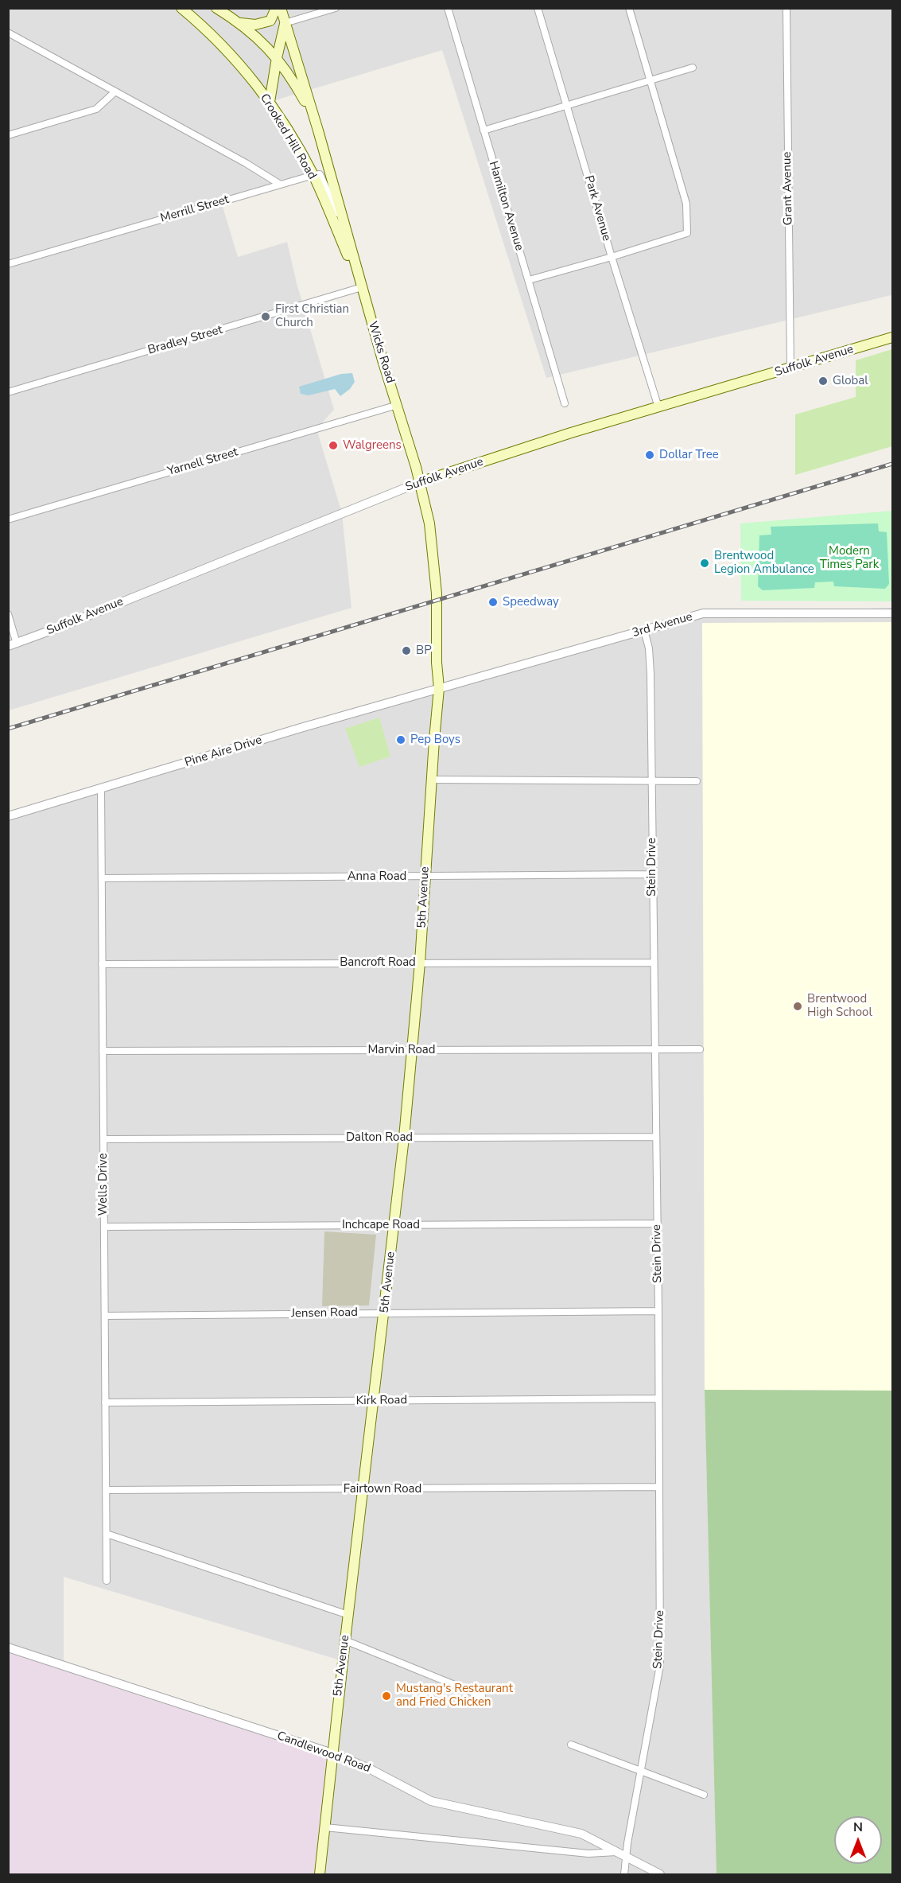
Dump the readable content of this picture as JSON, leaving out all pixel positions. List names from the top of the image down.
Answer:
{
  "streets": {
    "main road": [
      "Crooked Hill Road",
      "Wicks Road",
      "Suffolk Avenue",
      "5th Avenue"
    ],
    "street": [
      "Grant Avenue",
      "Hamilton Avenue",
      "Park Avenue",
      "Merrill Street",
      "Bradley Street",
      "Yarnell Street",
      "3rd Avenue",
      "Pine Aire Drive",
      "Stein Drive",
      "Anna Road",
      "Bancroft Road",
      "Marvin Road",
      "Dalton Road",
      "Wells Drive",
      "Inchcape Road",
      "Jensen Road",
      "Kirk Road",
      "Fairtown Road",
      "Candlewood Road"
    ]
  },
  "crossings": [
    ["Crooked Hill Road", "Merrill Street"],
    ["Crooked Hill Road", "Bradley Street"],
    ["Crooked Hill Road", "Wicks Road"],
    ["Grant Avenue", "Suffolk Avenue"],
    ["Park Avenue", "Suffolk Avenue"],
    ["Bradley Street", "Wicks Road"],
    ["Wicks Road", "Suffolk Avenue"],
    ["Wicks Road", "Yarnell Street"],
    ["Wicks Road", "3rd Avenue"],
    ["Wicks Road", "Pine Aire Drive"],
    ["Wicks Road", "5th Avenue"],
    ["3rd Avenue", "Pine Aire Drive"],
    ["3rd Avenue", "Stein Drive"],
    ["3rd Avenue", "5th Avenue"],
    ["Pine Aire Drive", "5th Avenue"],
    ["Pine Aire Drive", "Wells Drive"],
    ["Stein Drive", "Anna Road"],
    ["Stein Drive", "Bancroft Road"],
    ["Stein Drive", "Marvin Road"],
    ["Stein Drive", "Dalton Road"],
    ["Stein Drive", "Inchcape Road"],
    ["Stein Drive", "Jensen Road"],
    ["Stein Drive", "Kirk Road"],
    ["Stein Drive", "Fairtown Road"],
    ["Stein Drive", "Candlewood Road"],
    ["Anna Road", "5th Avenue"],
    ["Anna Road", "Wells Drive"],
    ["5th Avenue", "Bancroft Road"],
    ["5th Avenue", "Marvin Road"],
    ["5th Avenue", "Dalton Road"],
    ["5th Avenue", "Inchcape Road"],
    ["5th Avenue", "Jensen Road"],
    ["5th Avenue", "Kirk Road"],
    ["5th Avenue", "Fairtown Road"],
    ["5th Avenue", "Candlewood Road"],
    ["Bancroft Road", "Wells Drive"],
    ["Marvin Road", "Wells Drive"],
    ["Dalton Road", "Wells Drive"],
    ["Wells Drive", "Inchcape Road"],
    ["Wells Drive", "Jensen Road"],
    ["Wells Drive", "Kirk Road"],
    ["Wells Drive", "Fairtown Road"]
  ],
  "parks": ["Modern Times Park"],
  "places": [
    "First Christian Church",
    "Global",
    "Walgreens",
    "Dollar Tree",
    "Brentwood Legion Ambulance",
    "Speedway",
    "BP",
    "Pep Boys",
    "Brentwood High School",
    "Mustang's Restaurant and Fried Chicken"
  ],
  "north": "top"
}
